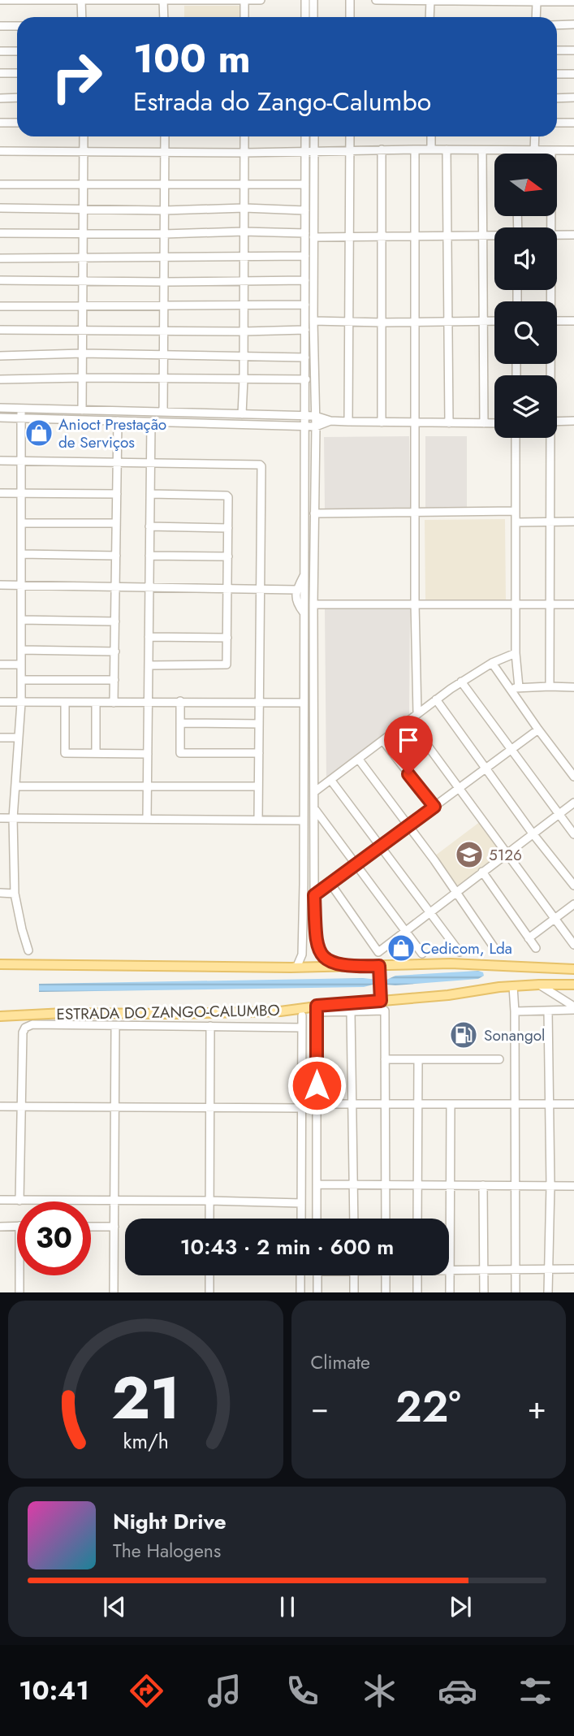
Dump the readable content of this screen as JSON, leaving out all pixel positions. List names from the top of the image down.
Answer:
{
  "streets": {
    "main road": ["ESTRADA DO ZANGO-CALUMBO"]
  },
  "places": {
    "shop": ["Anioct Prestação de Serviços", "Cedicom, Lda"],
    "school or university": ["5126"],
    "fuel station": ["Sonangol"]
  },
  "north": "right",
  "page": {
    "turn": ["100 m", "Estrada do Zango-Calumbo"],
    "limit": "30",
    "trip": "10:43 · 2 min · 600 m",
    "tile": "Climate",
    "heat": ["−", "22°", "+"],
    "song": ["Night Drive", "The Halogens"],
    "tabs": "10:41",
    "gauge": ["21", "km/h"]
  }
}
